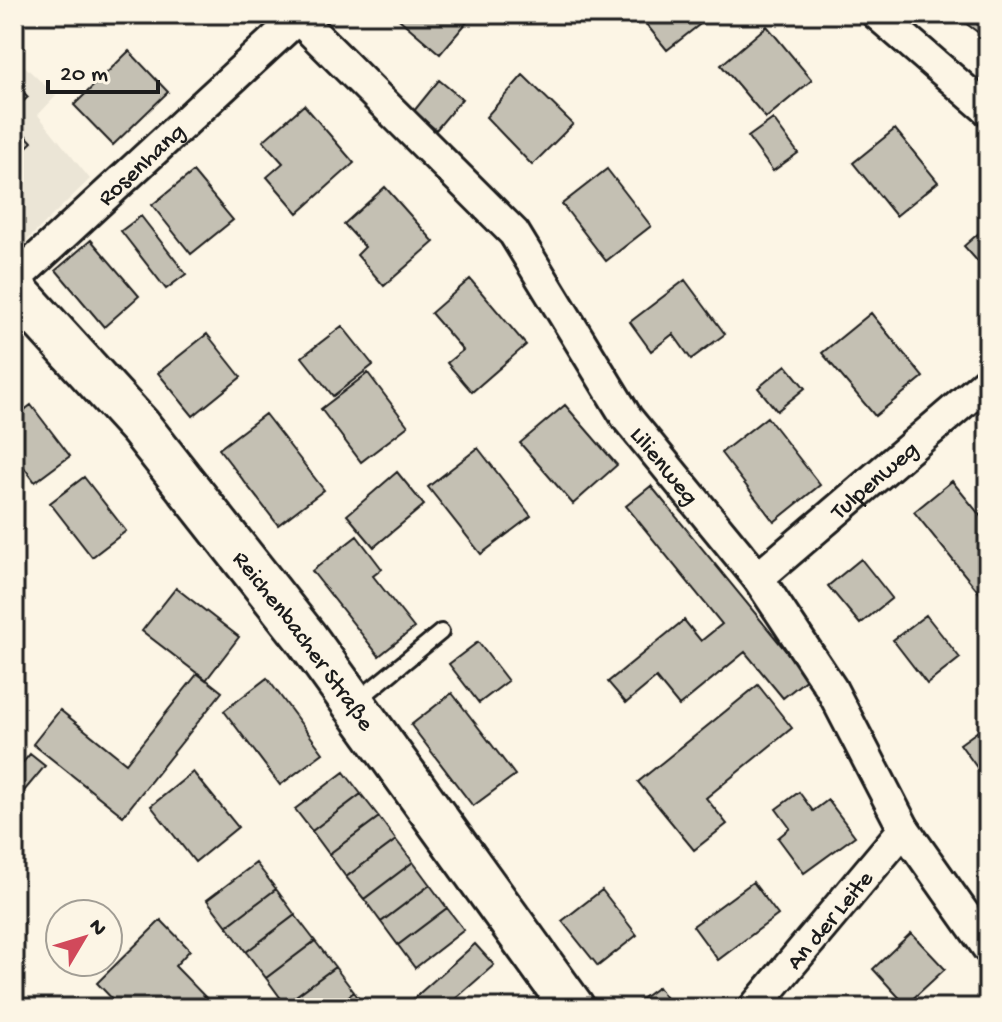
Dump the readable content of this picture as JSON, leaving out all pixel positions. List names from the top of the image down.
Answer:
{
  "streets": {
    "main road": ["Reichenbacher Straße"],
    "street": [
      "Rosenhang",
      "Lilienweg",
      "Tulpenweg",
      "An der Leite"
    ]
  },
  "crossings": [
    ["Rosenhang", "Lilienweg"],
    ["Lilienweg", "Tulpenweg"],
    ["Lilienweg", "An der Leite"]
  ],
  "scale_bar": "20 m",
  "north": "top right"
}
